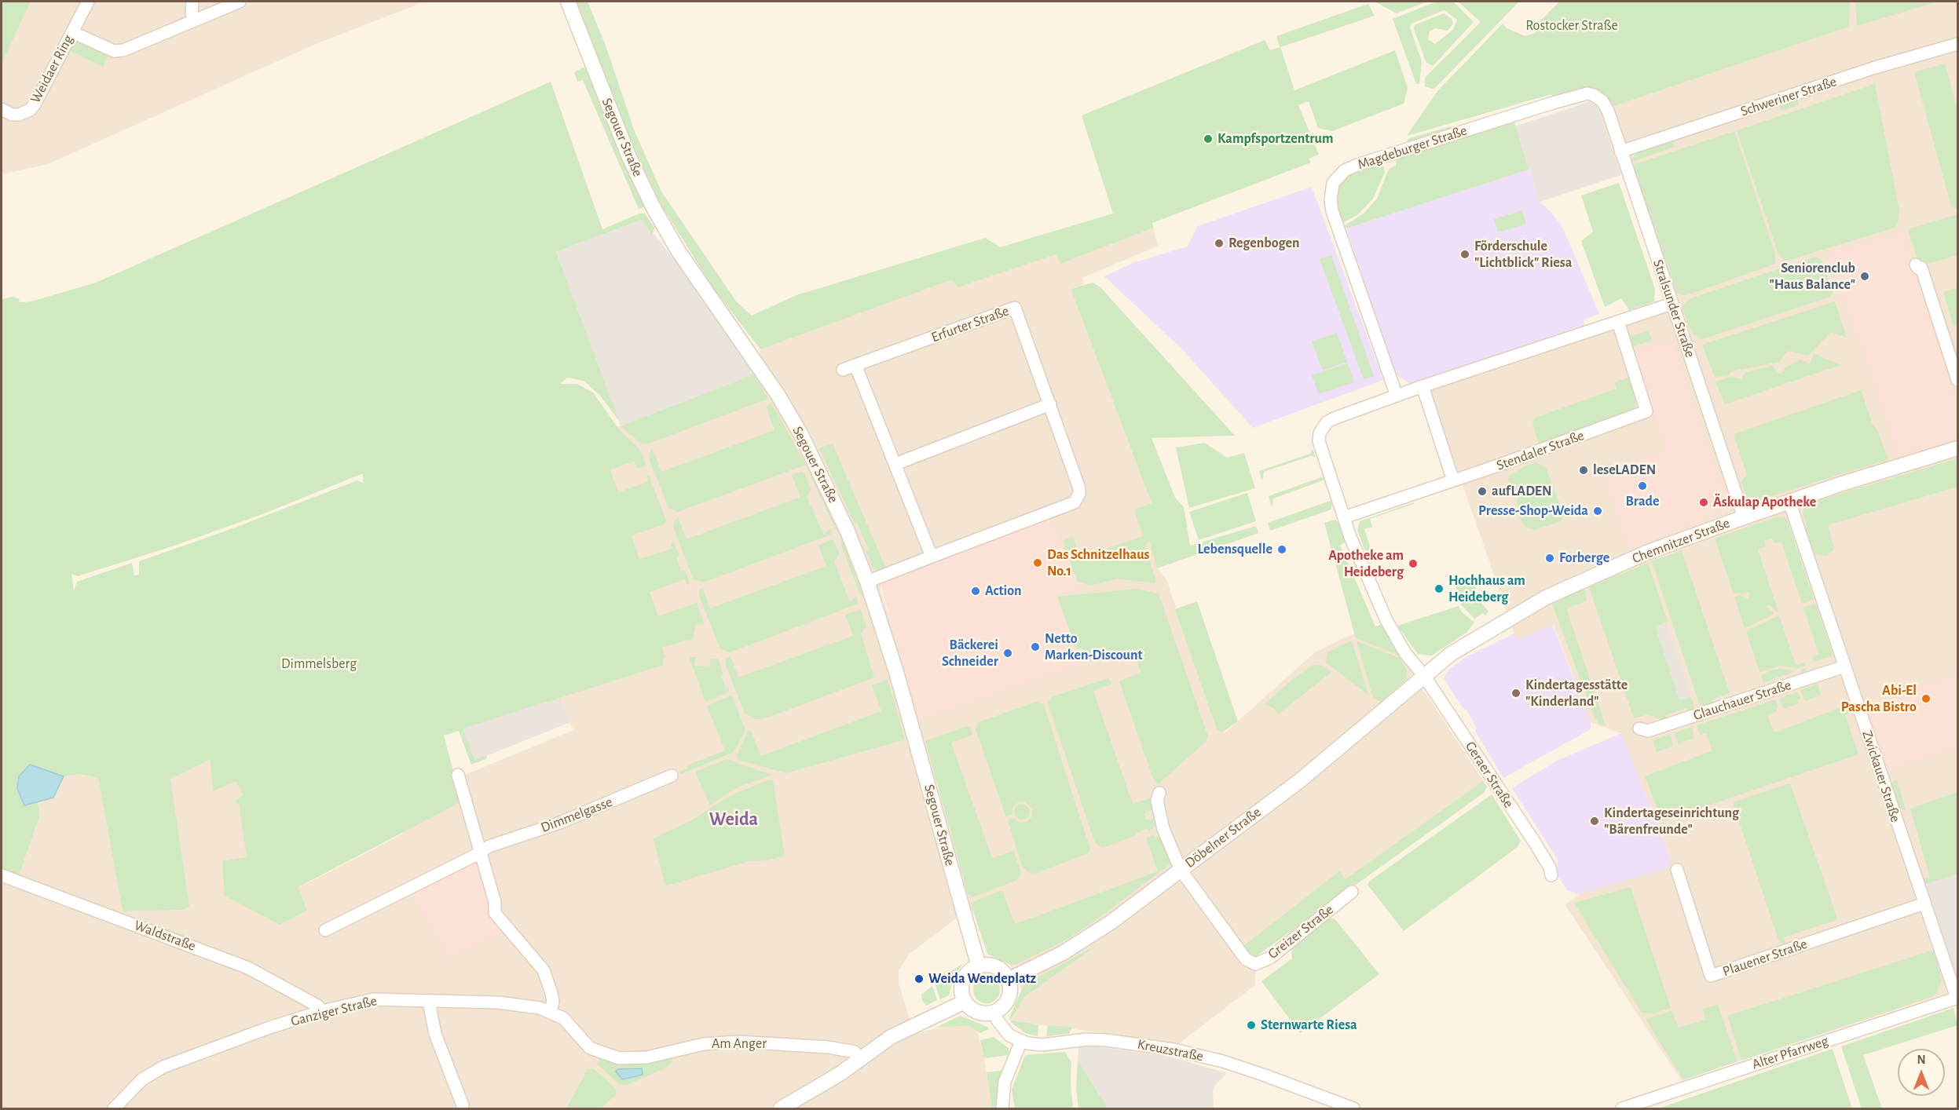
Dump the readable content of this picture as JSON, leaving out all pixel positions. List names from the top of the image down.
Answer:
{
  "streets": {
    "street": [
      "Weidaer Ring",
      "Schweriner Straße",
      "Segouer Straße",
      "Magdeburger Straße",
      "Stralsunder Straße",
      "Erfurter Straße",
      "Stendaler Straße",
      "Chemnitzer Straße",
      "Glauchauer Straße",
      "Geraer Straße",
      "Zwickauer Straße",
      "Dimmelgasse",
      "Döbelner Straße",
      "Greizer Straße",
      "Waldstraße",
      "Plauener Straße",
      "Ganziger Straße",
      "Am Anger",
      "Kreuzstraße",
      "Alter Pfarrweg"
    ]
  },
  "crossings": [
    ["Schweriner Straße", "Stralsunder Straße"],
    ["Segouer Straße", "Erfurter Straße"],
    ["Segouer Straße", "Döbelner Straße"],
    ["Segouer Straße", "Kreuzstraße"],
    ["Magdeburger Straße", "Stralsunder Straße"],
    ["Stralsunder Straße", "Chemnitzer Straße"],
    ["Chemnitzer Straße", "Geraer Straße"],
    ["Chemnitzer Straße", "Zwickauer Straße"],
    ["Chemnitzer Straße", "Döbelner Straße"],
    ["Glauchauer Straße", "Zwickauer Straße"],
    ["Geraer Straße", "Döbelner Straße"],
    ["Zwickauer Straße", "Plauener Straße"],
    ["Zwickauer Straße", "Alter Pfarrweg"],
    ["Döbelner Straße", "Greizer Straße"],
    ["Döbelner Straße", "Kreuzstraße"],
    ["Waldstraße", "Ganziger Straße"],
    ["Ganziger Straße", "Am Anger"]
  ],
  "districts": ["Weida"],
  "parks": ["Rostocker Straße", "Dimmelsberg"],
  "places": [
    "Kampfsportzentrum",
    "Regenbogen",
    "Förderschule \"Lichtblick\" Riesa",
    "Seniorenclub \"Haus Balance\"",
    "leseLADEN",
    "Brade",
    "aufLADEN",
    "Äskulap Apotheke",
    "Presse-Shop-Weida",
    "Lebensquelle",
    "Forberge",
    "Das Schnitzelhaus No.1",
    "Apotheke am Heideberg",
    "Hochhaus am Heideberg",
    "Action",
    "Netto Marken-Discount",
    "Bäckerei Schneider",
    "Kindertagesstätte \"Kinderland\"",
    "Abi-El Pascha Bistro",
    "Kindertageseinrichtung \"Bärenfreunde\"",
    "Weida Wendeplatz",
    "Sternwarte Riesa"
  ],
  "north": "top"
}
